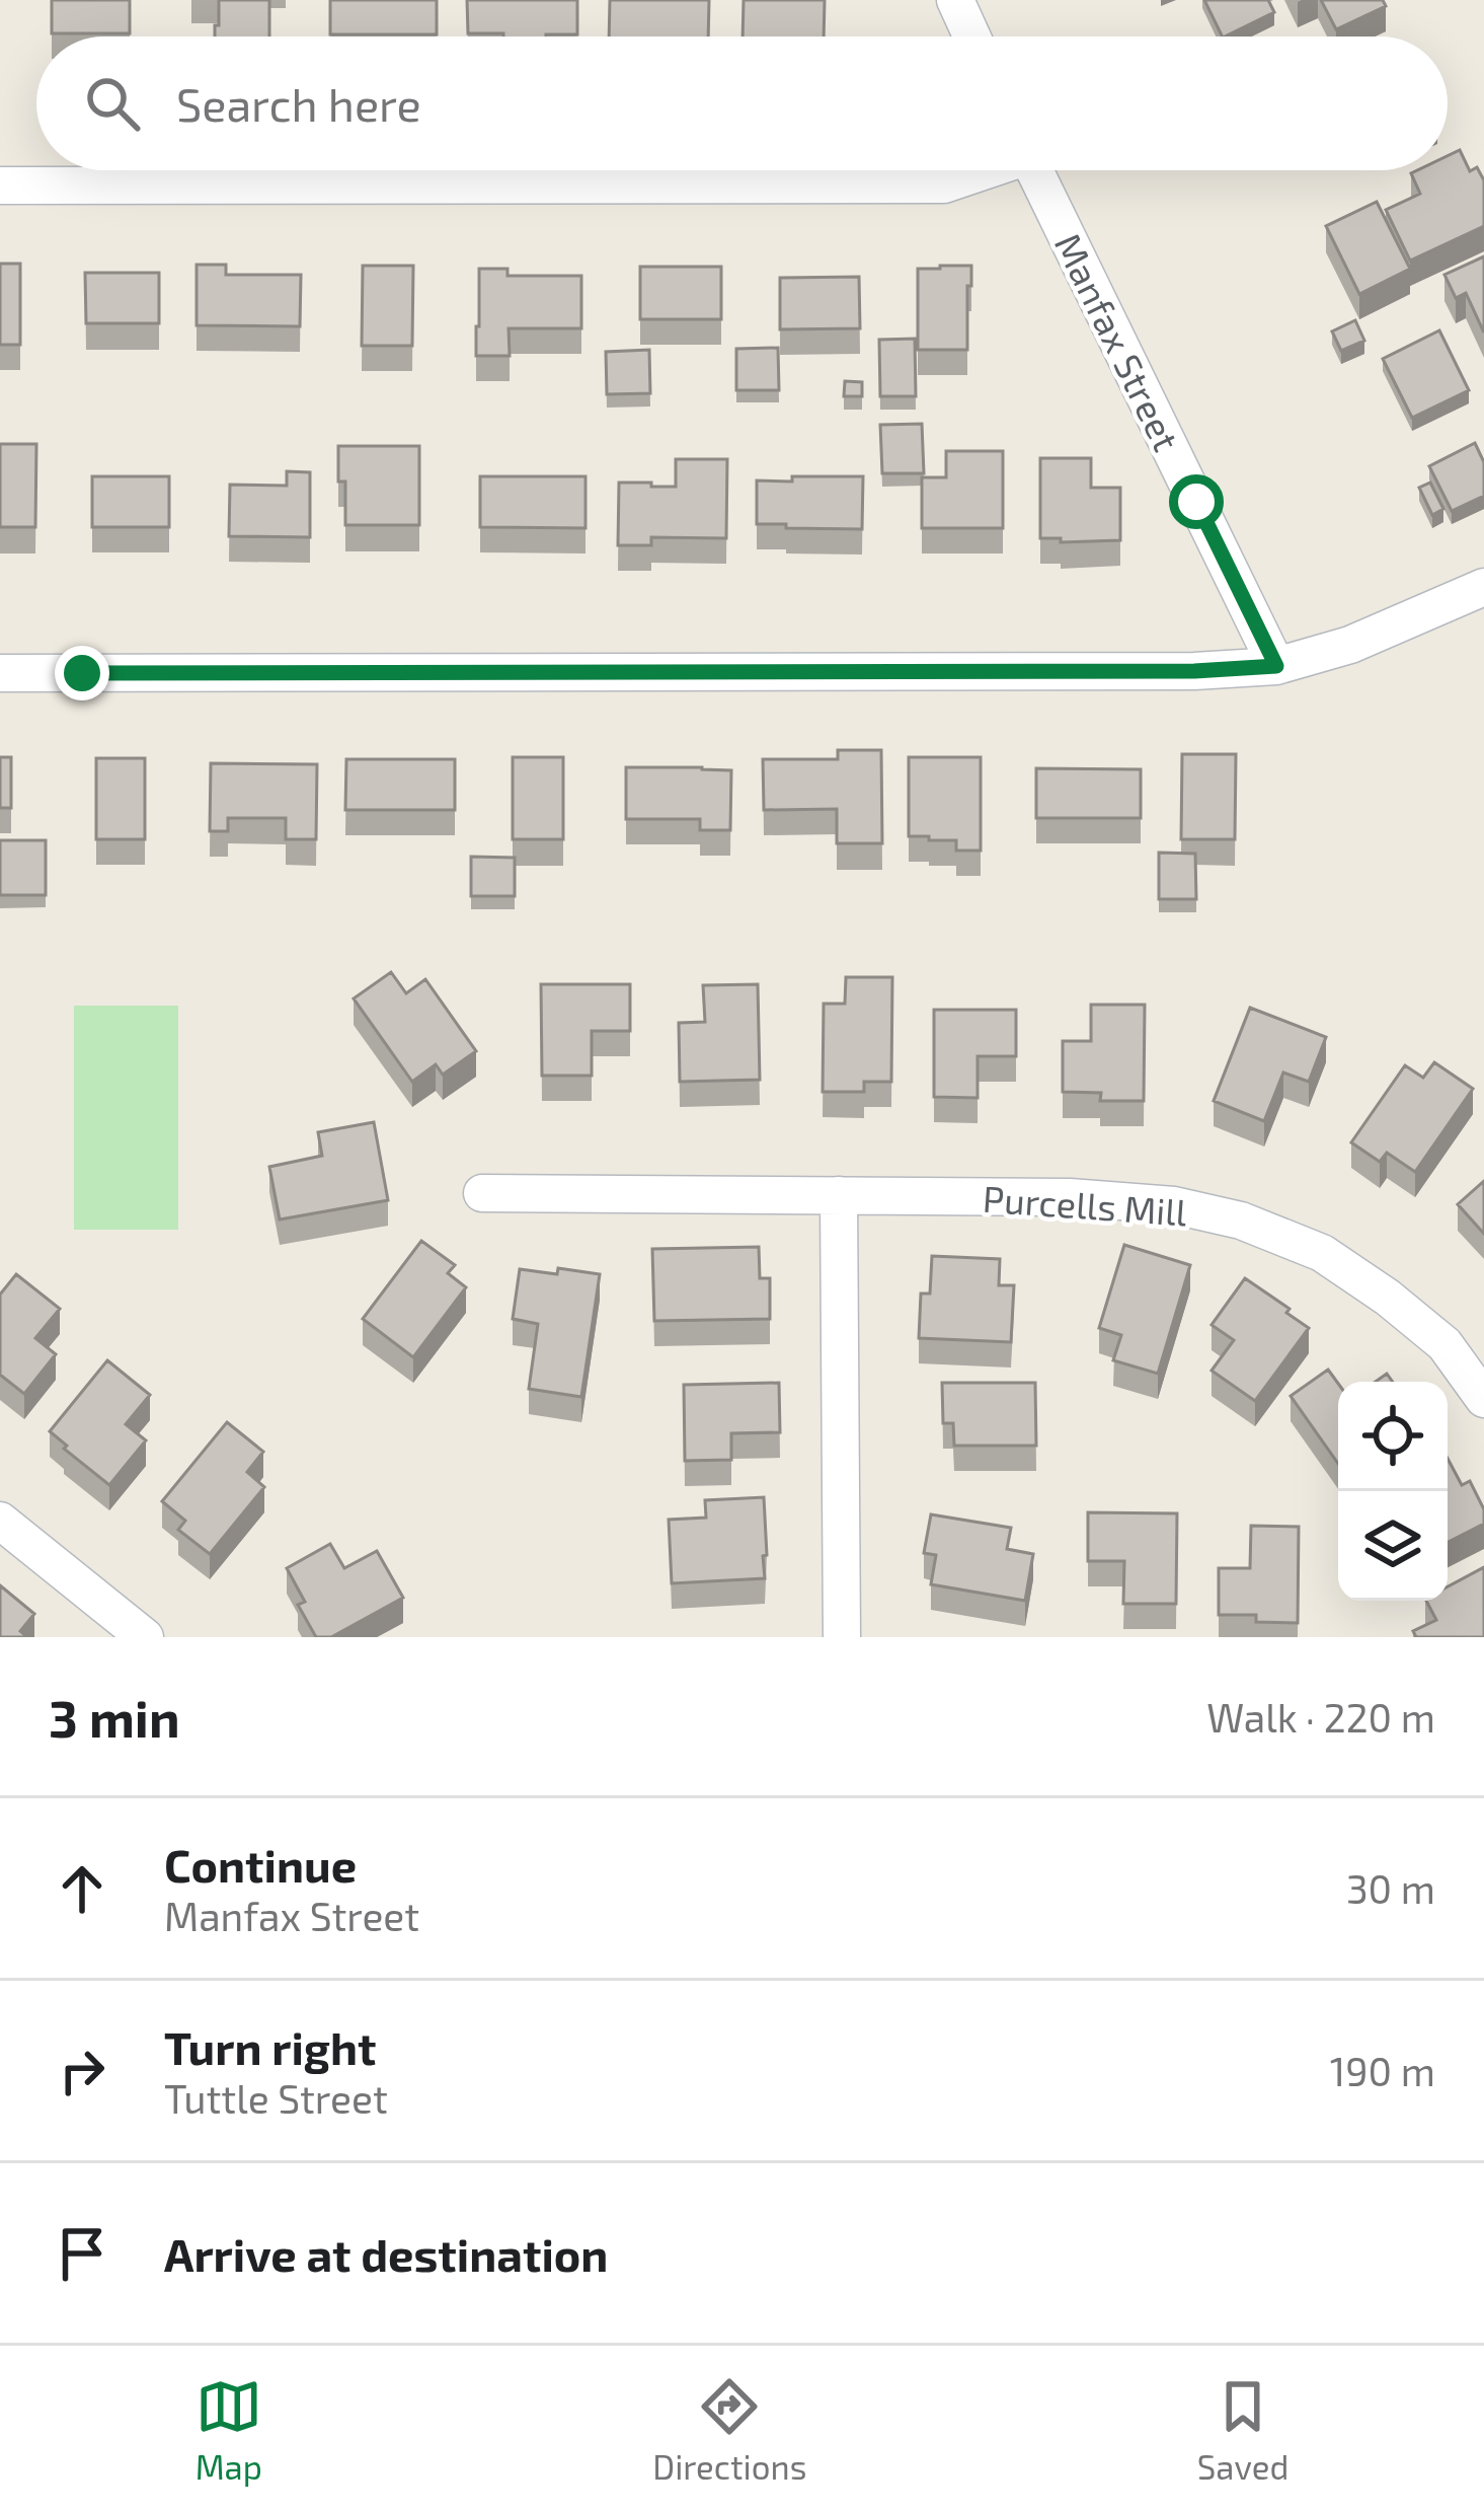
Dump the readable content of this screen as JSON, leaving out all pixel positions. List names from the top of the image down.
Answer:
{
  "streets": {
    "street": ["Manfax Street", "Purcells Mill"]
  },
  "page": {
    "search": "Search here",
    "heading": ["3 min", "Walk · 220 m"],
    "list": [
      ["Continue", "Manfax Street", "30 m"],
      ["Turn right", "Tuttle Street", "190 m"],
      "Arrive at destination"
    ],
    "nav": ["Map", "Directions", "Saved"]
  }
}
